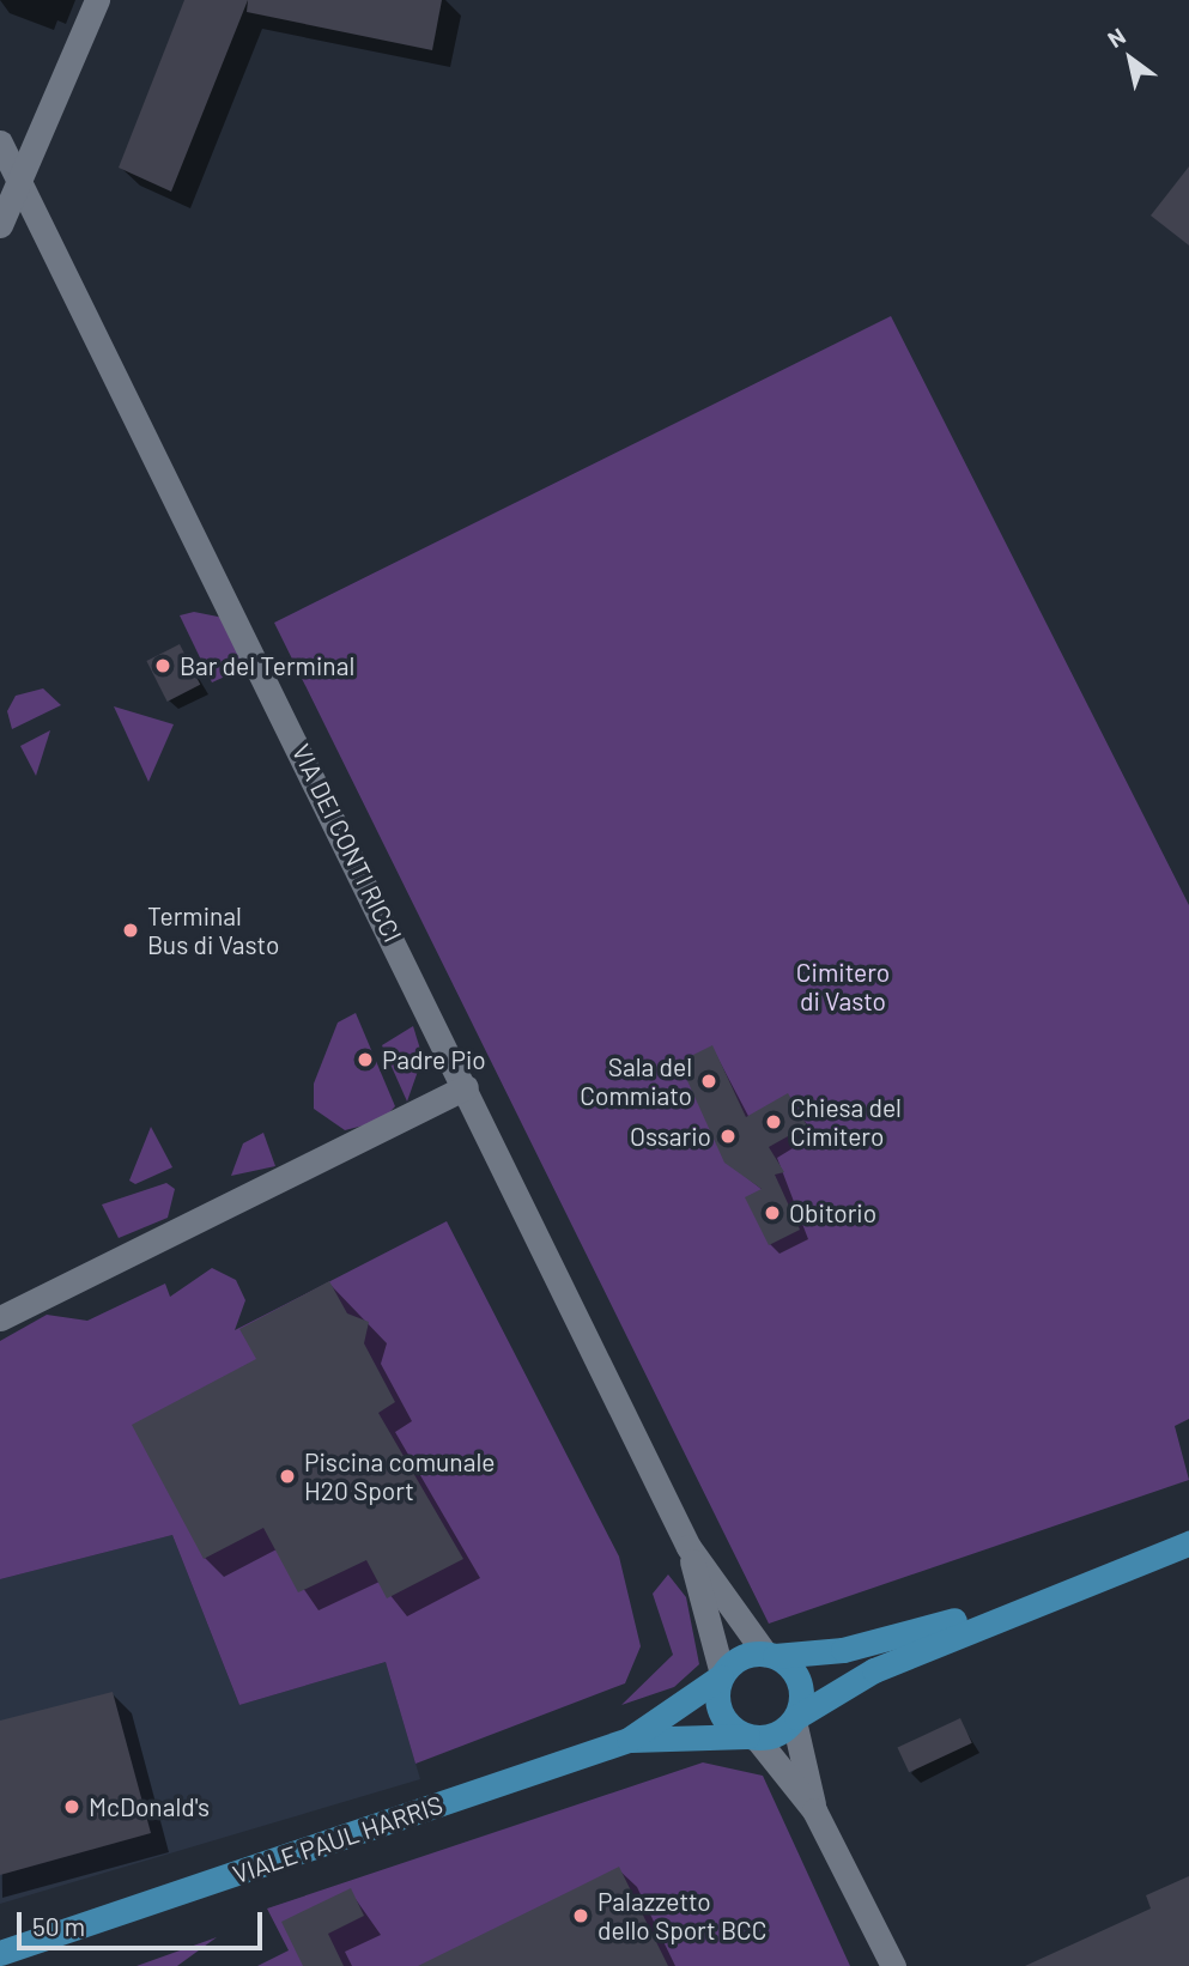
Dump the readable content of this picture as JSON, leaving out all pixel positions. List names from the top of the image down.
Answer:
{
  "streets": {
    "main road": ["VIALE PAUL HARRIS"],
    "street": ["VIA DEI CONTI RICCI"]
  },
  "crossings": [
    ["VIA DEI CONTI RICCI", "VIALE PAUL HARRIS"]
  ],
  "parks": ["Cimitero di Vasto"],
  "places": [
    "Bar del Terminal",
    "Terminal Bus di Vasto",
    "Padre Pio",
    "Sala del Commiato",
    "Chiesa del Cimitero",
    "Ossario",
    "Obitorio",
    "Piscina comunale H20 Sport",
    "McDonald's",
    "Palazzetto dello Sport BCC"
  ],
  "scale_bar": "50 m",
  "north": "top left"
}
